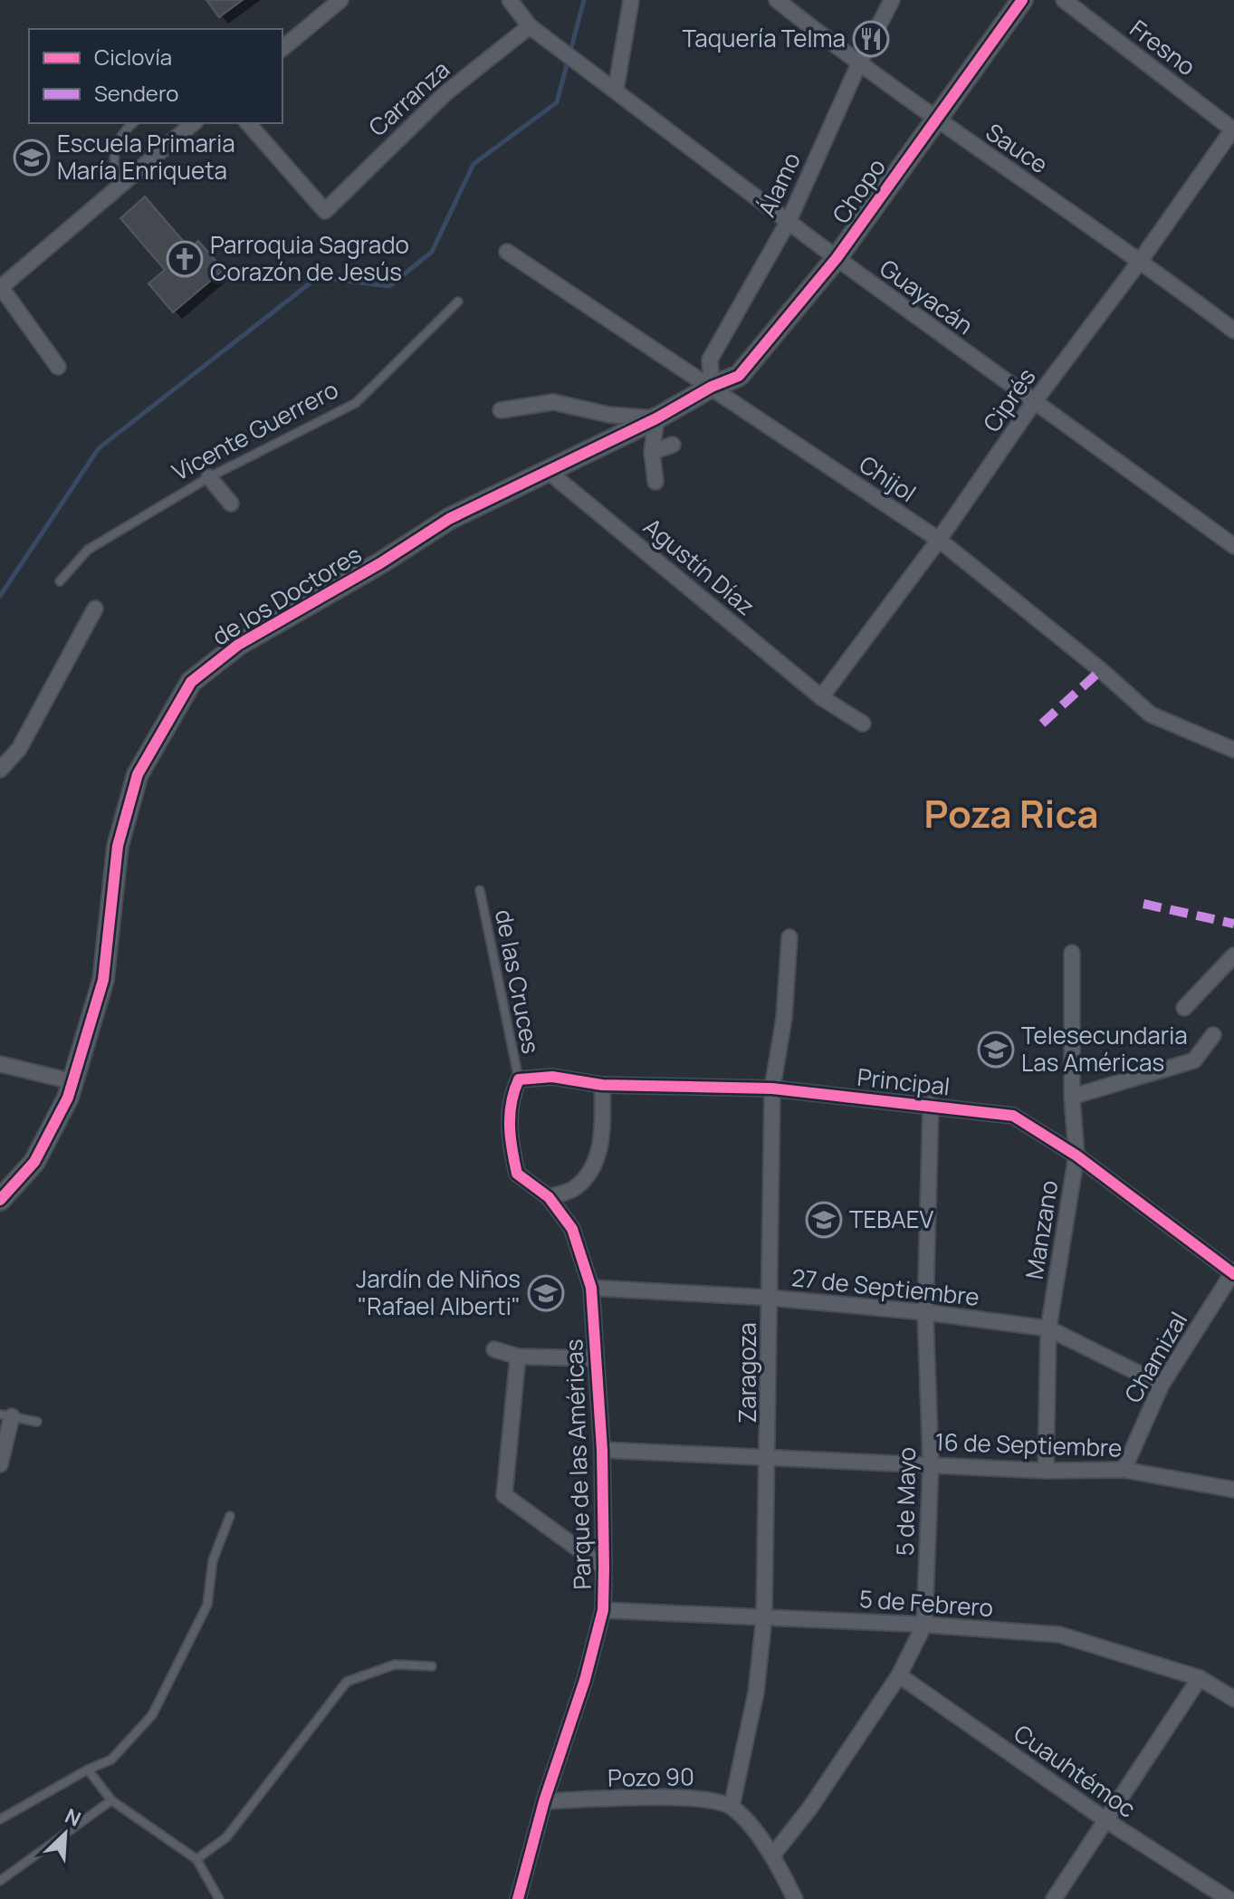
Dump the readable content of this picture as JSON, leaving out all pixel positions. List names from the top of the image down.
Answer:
{
  "streets": {
    "street": [
      "Fresno",
      "Carranza",
      "Sauce",
      "Álamo",
      "Chopo",
      "Guayacán",
      "Ciprés",
      "Chijol",
      "Agustín Díaz",
      "de los Doctores",
      "Principal",
      "Manzano",
      "27 de Septiembre",
      "Chamizal",
      "Zaragoza",
      "16 de Septiembre",
      "Parque de las Américas",
      "5 de Mayo",
      "5 de Febrero",
      "Cuauhtémoc",
      "Pozo 90"
    ],
    "lane": ["Vicente Guerrero", "de las Cruces"]
  },
  "crossings": [
    ["Fresno", "Ciprés"],
    ["Carranza", "Guayacán"],
    ["Sauce", "Álamo"],
    ["Sauce", "Chopo"],
    ["Sauce", "Ciprés"],
    ["Álamo", "Chopo"],
    ["Álamo", "Guayacán"],
    ["Álamo", "Chijol"],
    ["Álamo", "de los Doctores"],
    ["Chopo", "Guayacán"],
    ["Chopo", "Chijol"],
    ["Chopo", "de los Doctores"],
    ["Guayacán", "Ciprés"],
    ["Ciprés", "Chijol"],
    ["Ciprés", "Agustín Díaz"],
    ["Chijol", "de los Doctores"],
    ["Agustín Díaz", "de los Doctores"],
    ["de las Cruces", "Principal"],
    ["de las Cruces", "Parque de las Américas"],
    ["Principal", "Manzano"],
    ["Principal", "Chamizal"],
    ["Principal", "Zaragoza"],
    ["Principal", "Parque de las Américas"],
    ["Principal", "5 de Mayo"],
    ["Manzano", "27 de Septiembre"],
    ["Manzano", "16 de Septiembre"],
    ["27 de Septiembre", "Chamizal"],
    ["27 de Septiembre", "Zaragoza"],
    ["27 de Septiembre", "Parque de las Américas"],
    ["27 de Septiembre", "5 de Mayo"],
    ["Chamizal", "16 de Septiembre"],
    ["Zaragoza", "16 de Septiembre"],
    ["Zaragoza", "5 de Febrero"],
    ["Zaragoza", "Pozo 90"],
    ["16 de Septiembre", "Parque de las Américas"],
    ["16 de Septiembre", "5 de Mayo"],
    ["Parque de las Américas", "5 de Febrero"],
    ["Parque de las Américas", "Pozo 90"],
    ["5 de Mayo", "5 de Febrero"],
    ["5 de Mayo", "Cuauhtémoc"]
  ],
  "districts": ["Poza Rica"],
  "places": {
    "restaurant": ["Taquería Telma"],
    "school or university": [
      "Escuela Primaria María Enriqueta",
      "Telesecundaria Las Américas",
      "TEBAEV",
      "Jardín de Niños \"Rafael Alberti\""
    ],
    "church": ["Parroquia Sagrado Corazón de Jesús"]
  },
  "legend": ["Ciclovía", "Sendero"],
  "north": "top right"
}
